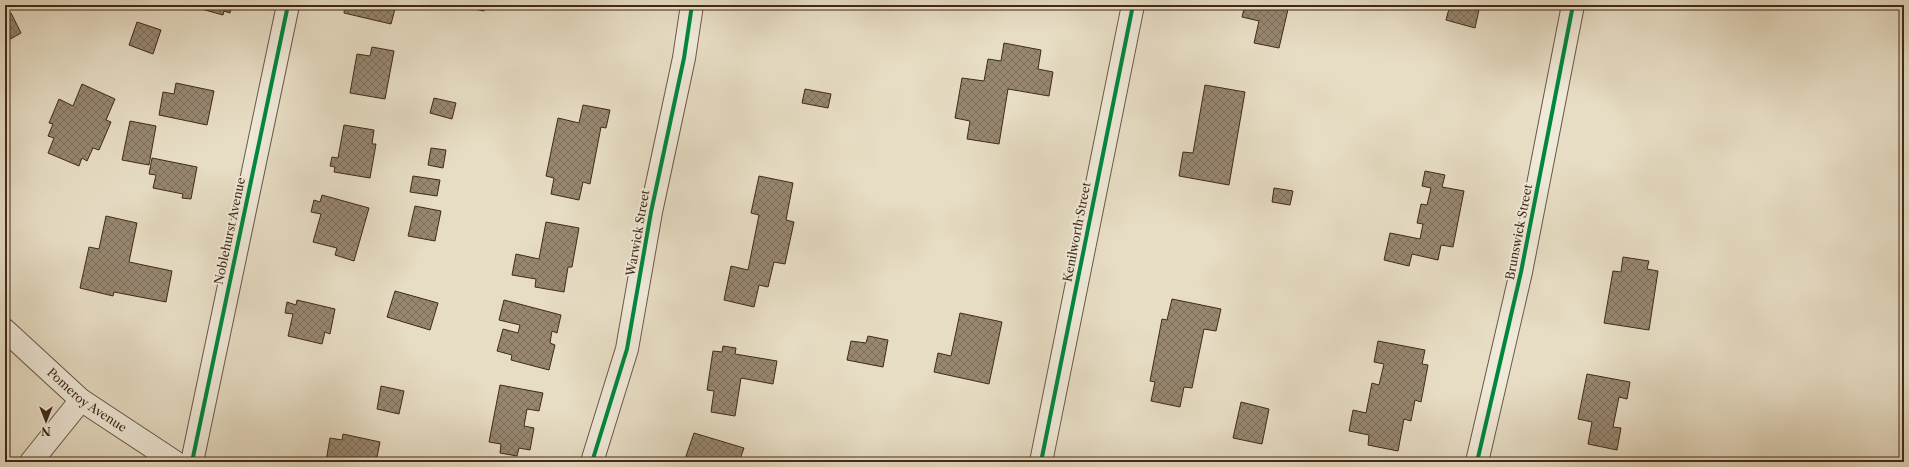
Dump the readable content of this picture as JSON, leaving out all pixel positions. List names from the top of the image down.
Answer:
{
  "streets": {
    "street": [
      "Noblehurst Avenue",
      "Kenilworth Street",
      "Brunswick Street",
      "Warwick Street",
      "Pomeroy Avenue"
    ]
  },
  "north": "bottom"
}
